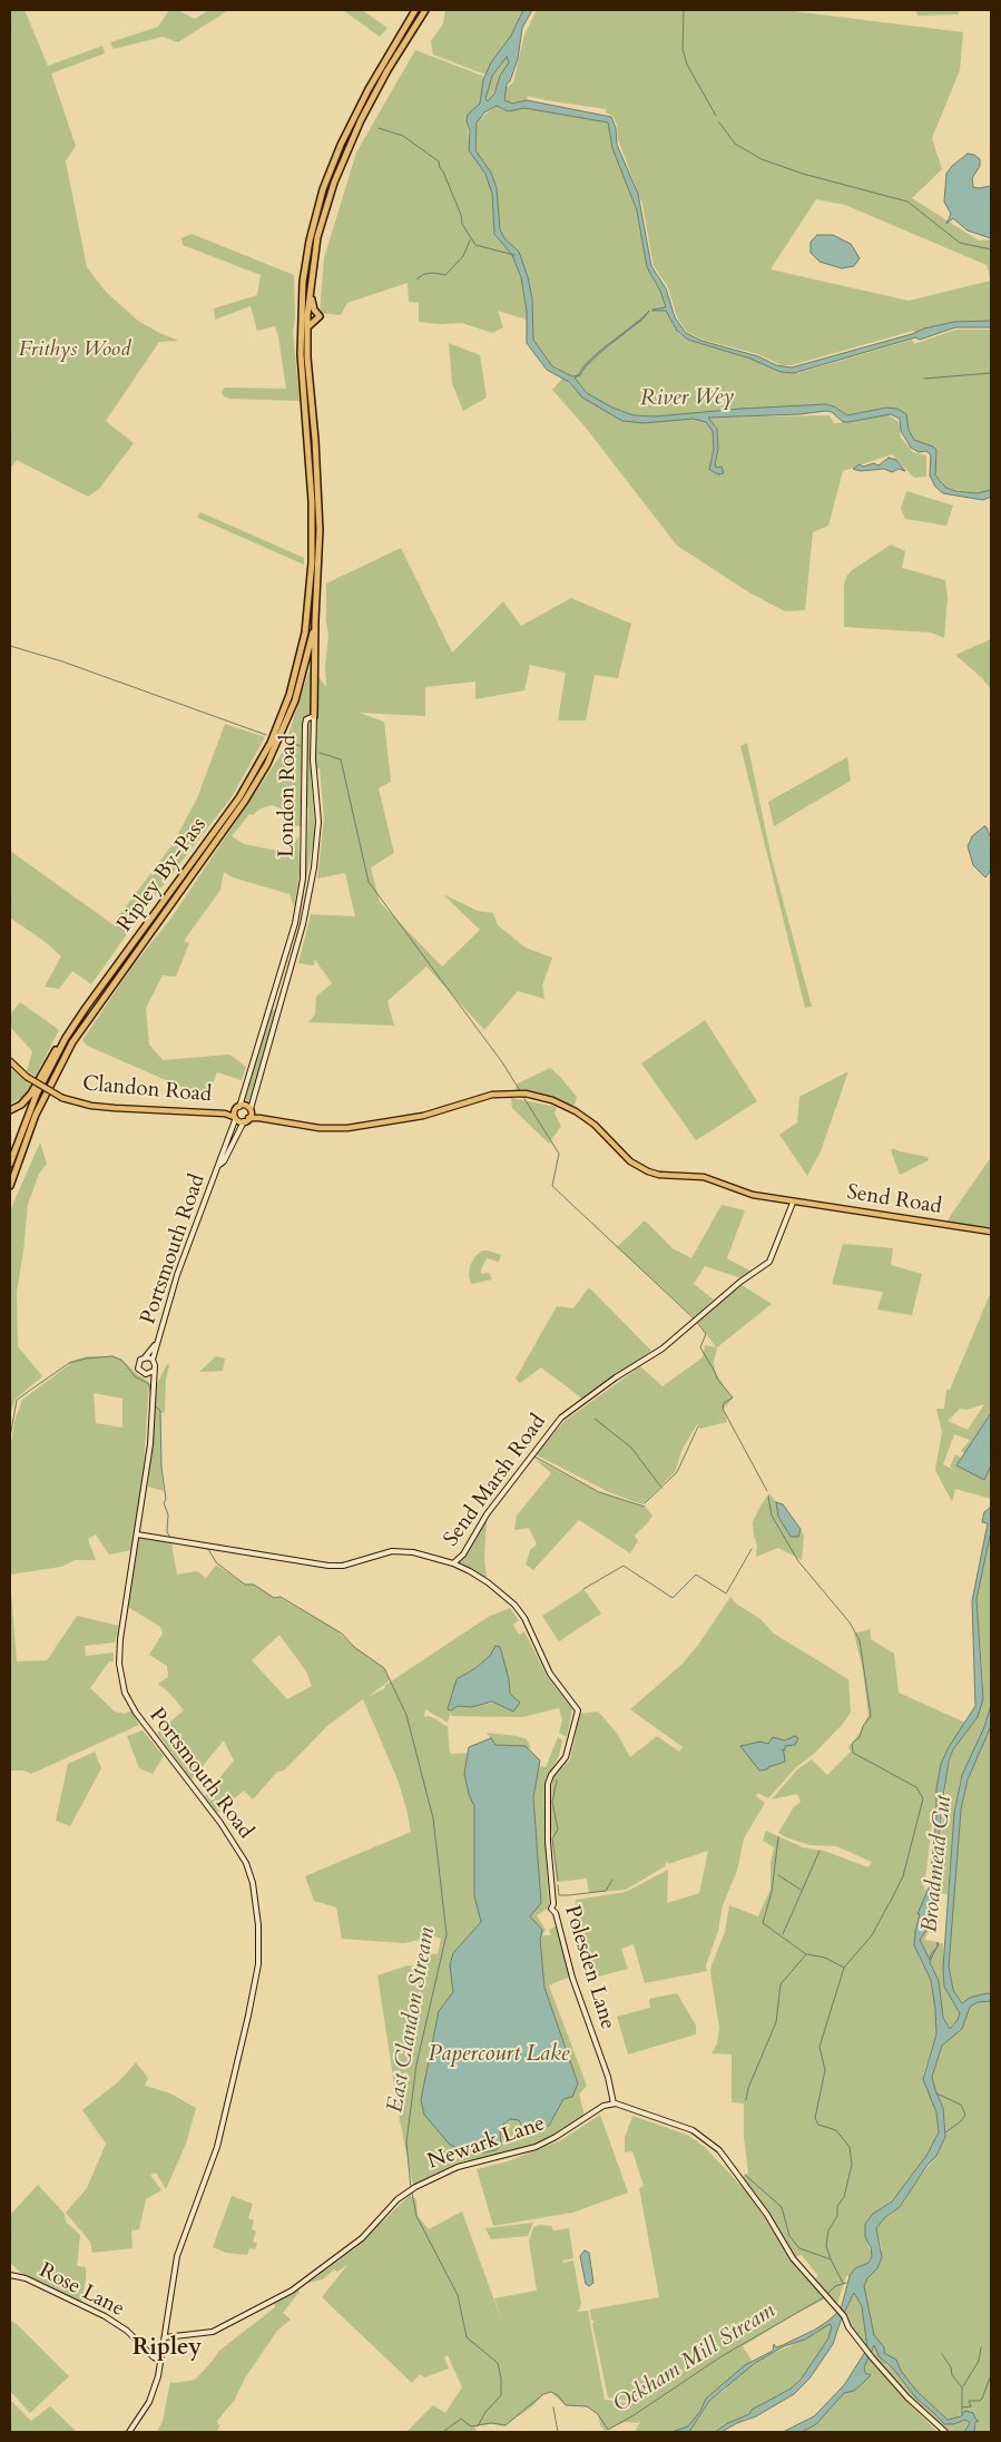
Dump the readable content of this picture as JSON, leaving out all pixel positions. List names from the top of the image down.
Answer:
{
  "streets": {
    "highway": ["Ripley By-Pass"],
    "main road": [
      "London Road",
      "Clandon Road",
      "Send Road",
      "Portsmouth Road",
      "Send Marsh Road",
      "Polesden Lane",
      "Newark Lane",
      "Rose Lane"
    ]
  },
  "crossings": [
    ["London Road", "Clandon Road"],
    ["London Road", "Send Road"],
    ["London Road", "Portsmouth Road"],
    ["Clandon Road", "Send Road"],
    ["Clandon Road", "Portsmouth Road"],
    ["Send Road", "Portsmouth Road"],
    ["Send Road", "Send Marsh Road"],
    ["Portsmouth Road", "Send Marsh Road"],
    ["Portsmouth Road", "Newark Lane"],
    ["Portsmouth Road", "Rose Lane"],
    ["Send Marsh Road", "Polesden Lane"],
    ["Polesden Lane", "Newark Lane"]
  ],
  "districts": ["Ripley"],
  "water": [
    "River Wey",
    "Broadmead Cut",
    "East Clandon Stream",
    "Papercourt Lake",
    "Ockham Mill Stream"
  ],
  "parks": ["Frithys Wood"]
}
